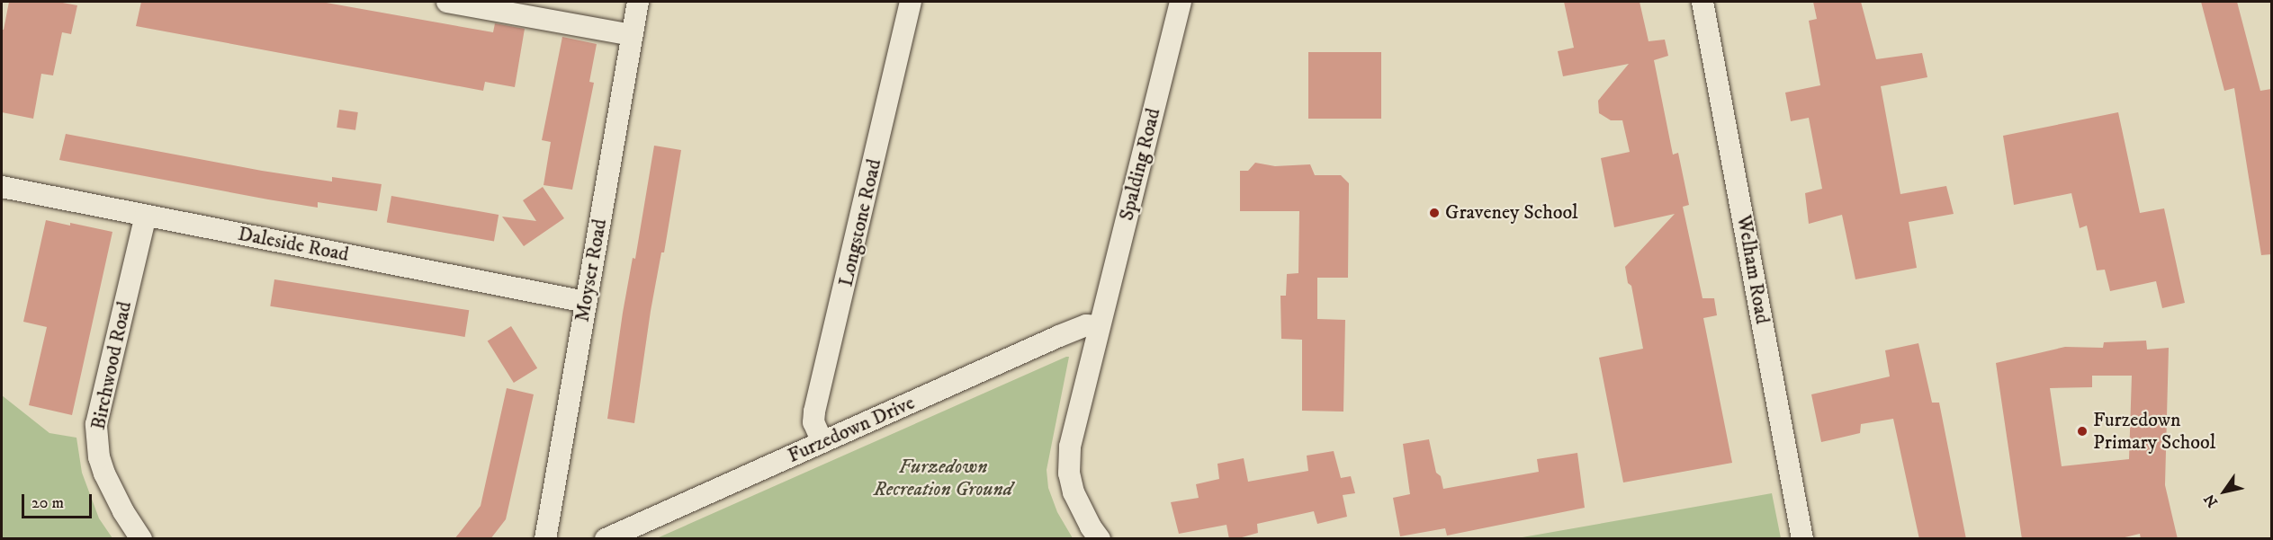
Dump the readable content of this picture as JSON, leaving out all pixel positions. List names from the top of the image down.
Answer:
{
  "streets": {
    "street": [
      "Spalding Road",
      "Longstone Road",
      "Daleside Road",
      "Welham Road",
      "Moyser Road",
      "Birchwood Road",
      "Furzedown Drive"
    ]
  },
  "crossings": [
    ["Spalding Road", "Furzedown Drive"],
    ["Longstone Road", "Furzedown Drive"],
    ["Daleside Road", "Moyser Road"],
    ["Daleside Road", "Birchwood Road"]
  ],
  "parks": ["Furzedown Recreation Ground"],
  "places": ["Graveney School", "Furzedown Primary School"],
  "scale_bar": "20 m",
  "north": "bottom left"
}
